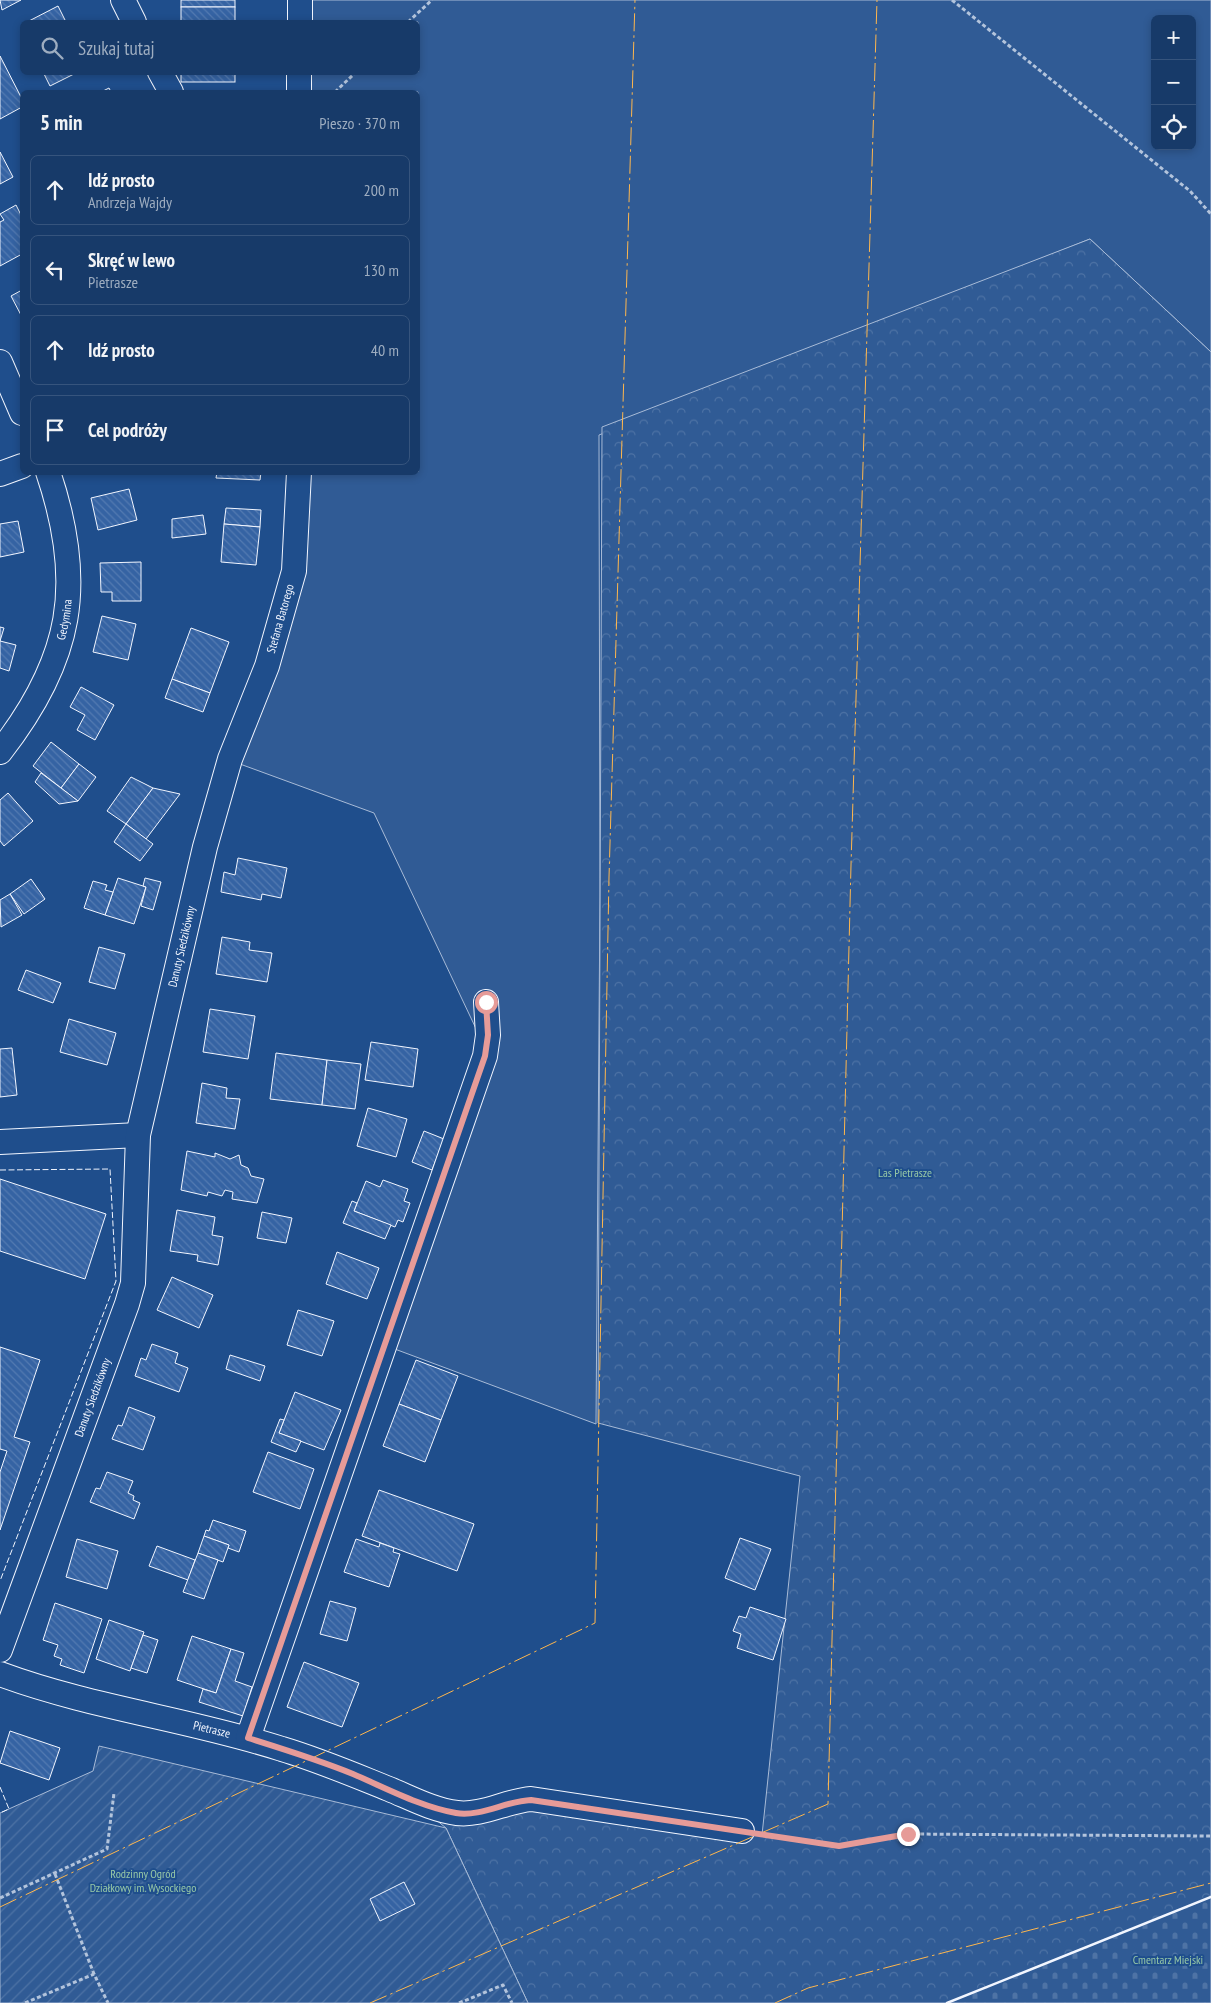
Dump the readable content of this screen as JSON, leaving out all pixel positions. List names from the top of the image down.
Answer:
{
  "streets": {
    "street": [
      "Gedymina",
      "Stefana Batorego",
      "Danuty Siedzikówny",
      "Pietrasze"
    ]
  },
  "crossings": [
    ["Stefana Batorego", "Danuty Siedzikówny"]
  ],
  "parks": ["Las Pietrasze", "Rodzinny Ogród Działkowy im. Wysockiego", "Cmentarz Miejski"],
  "page": {
    "map_buttons": ["+", "−"],
    "search": "Szukaj tutaj",
    "heading": ["5 min", "Pieszo · 370 m"],
    "list": [
      ["Idź prosto", "Andrzeja Wajdy", "200 m"],
      ["Skręć w lewo", "Pietrasze", "130 m"],
      ["Idź prosto", "40 m"],
      "Cel podróży"
    ]
  }
}
